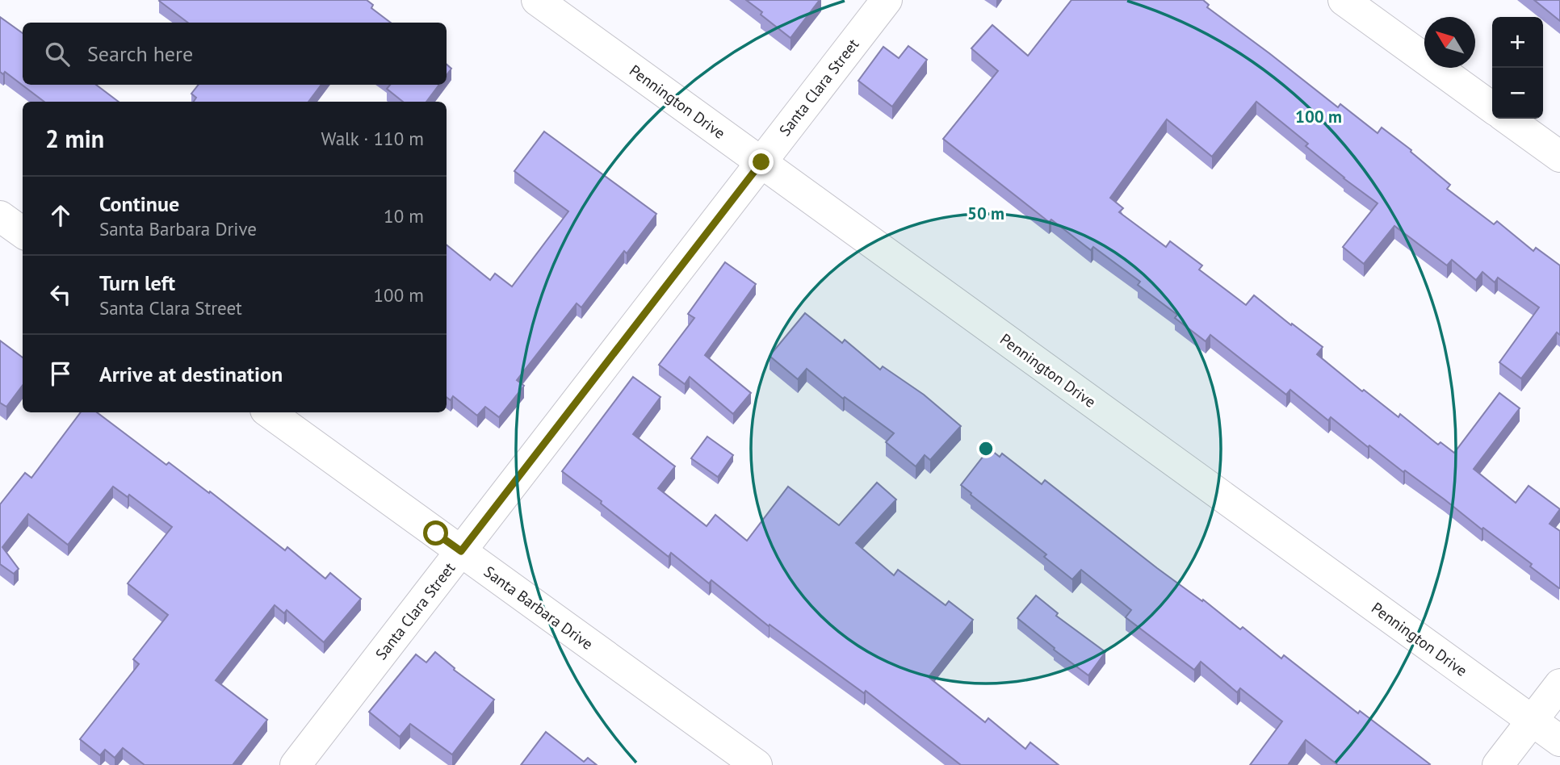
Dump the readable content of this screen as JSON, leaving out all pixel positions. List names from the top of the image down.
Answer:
{
  "streets": {
    "street": ["Santa Clara Street", "Pennington Drive", "Santa Barbara Drive"]
  },
  "crossings": [
    ["Santa Clara Street", "Pennington Drive"],
    ["Santa Clara Street", "Santa Barbara Drive"]
  ],
  "north": "top left",
  "page": {
    "map_buttons": ["+", "−"],
    "search": "Search here",
    "heading": ["2 min", "Walk · 110 m"],
    "list": [
      ["Continue", "Santa Barbara Drive", "10 m"],
      ["Turn left", "Santa Clara Street", "100 m"],
      "Arrive at destination"
    ]
  },
  "rings": ["100 m", "50 m"]
}
